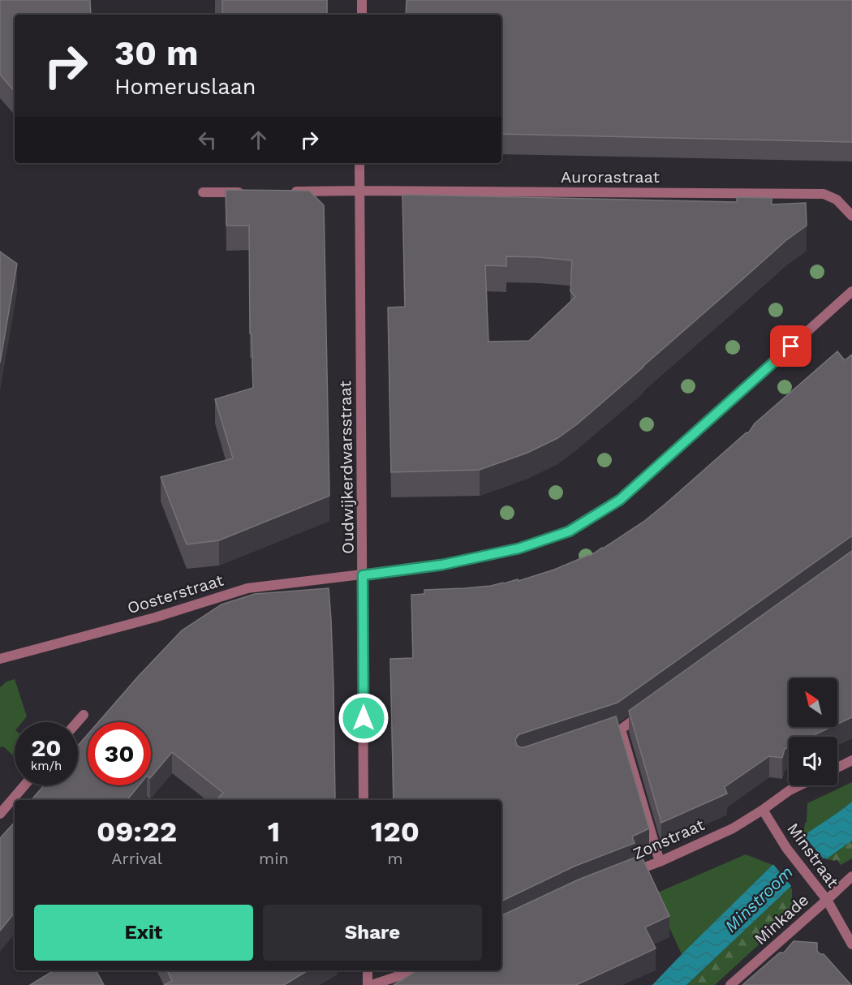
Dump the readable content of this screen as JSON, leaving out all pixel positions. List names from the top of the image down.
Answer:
{
  "streets": {
    "street": [
      "Aurorastraat",
      "Oudwijkerdwarsstraat",
      "Oosterstraat",
      "Zonstraat",
      "Minstraat",
      "Minkade"
    ]
  },
  "crossings": [
    ["Aurorastraat", "Oudwijkerdwarsstraat"],
    ["Oudwijkerdwarsstraat", "Oosterstraat"],
    ["Zonstraat", "Minstraat"],
    ["Minstraat", "Minkade"]
  ],
  "water": ["Minstroom"],
  "north": "top left",
  "page": {
    "turn": ["30 m", "Homeruslaan"],
    "speed": "20 km/h",
    "limit": "30",
    "eta": [
      "09:22",
      "Arrival",
      "1",
      "min",
      "120",
      "m"
    ],
    "buttons": ["Exit", "Share"]
  }
}
